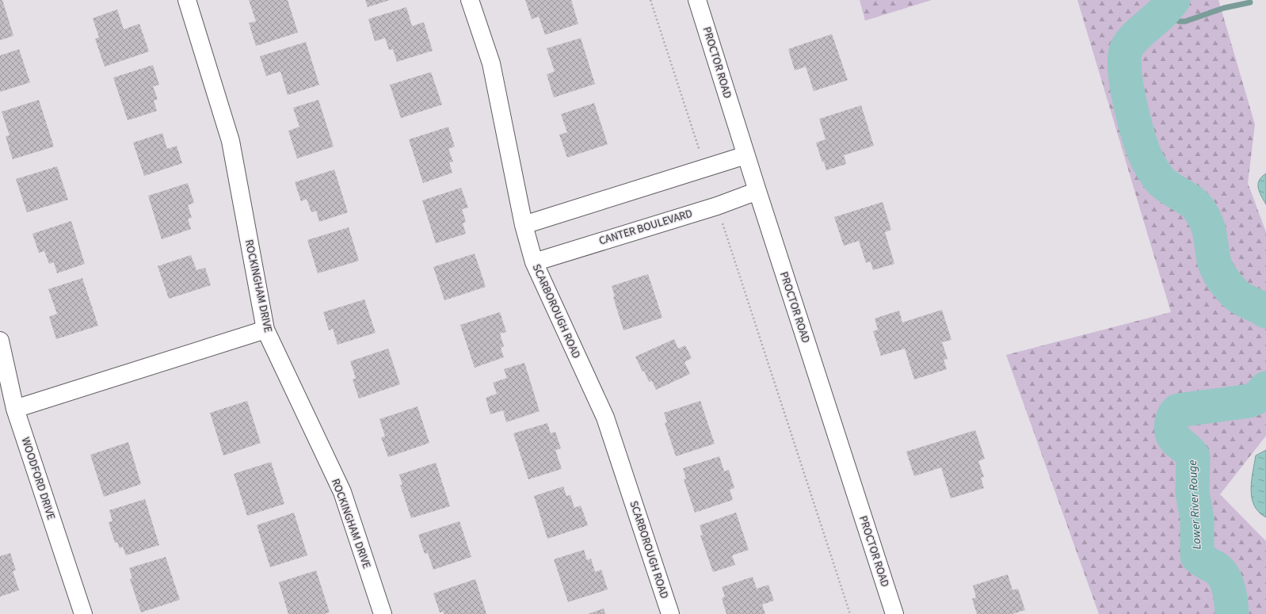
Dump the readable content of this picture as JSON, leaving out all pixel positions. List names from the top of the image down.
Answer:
{
  "streets": {
    "street": [
      "PROCTOR ROAD",
      "CANTER BOULEVARD",
      "ROCKINGHAM DRIVE",
      "SCARBOROUGH ROAD",
      "WOODFORD DRIVE"
    ]
  },
  "crossings": [
    ["PROCTOR ROAD", "CANTER BOULEVARD"],
    ["CANTER BOULEVARD", "SCARBOROUGH ROAD"]
  ],
  "water": ["Lower River Rouge"]
}
